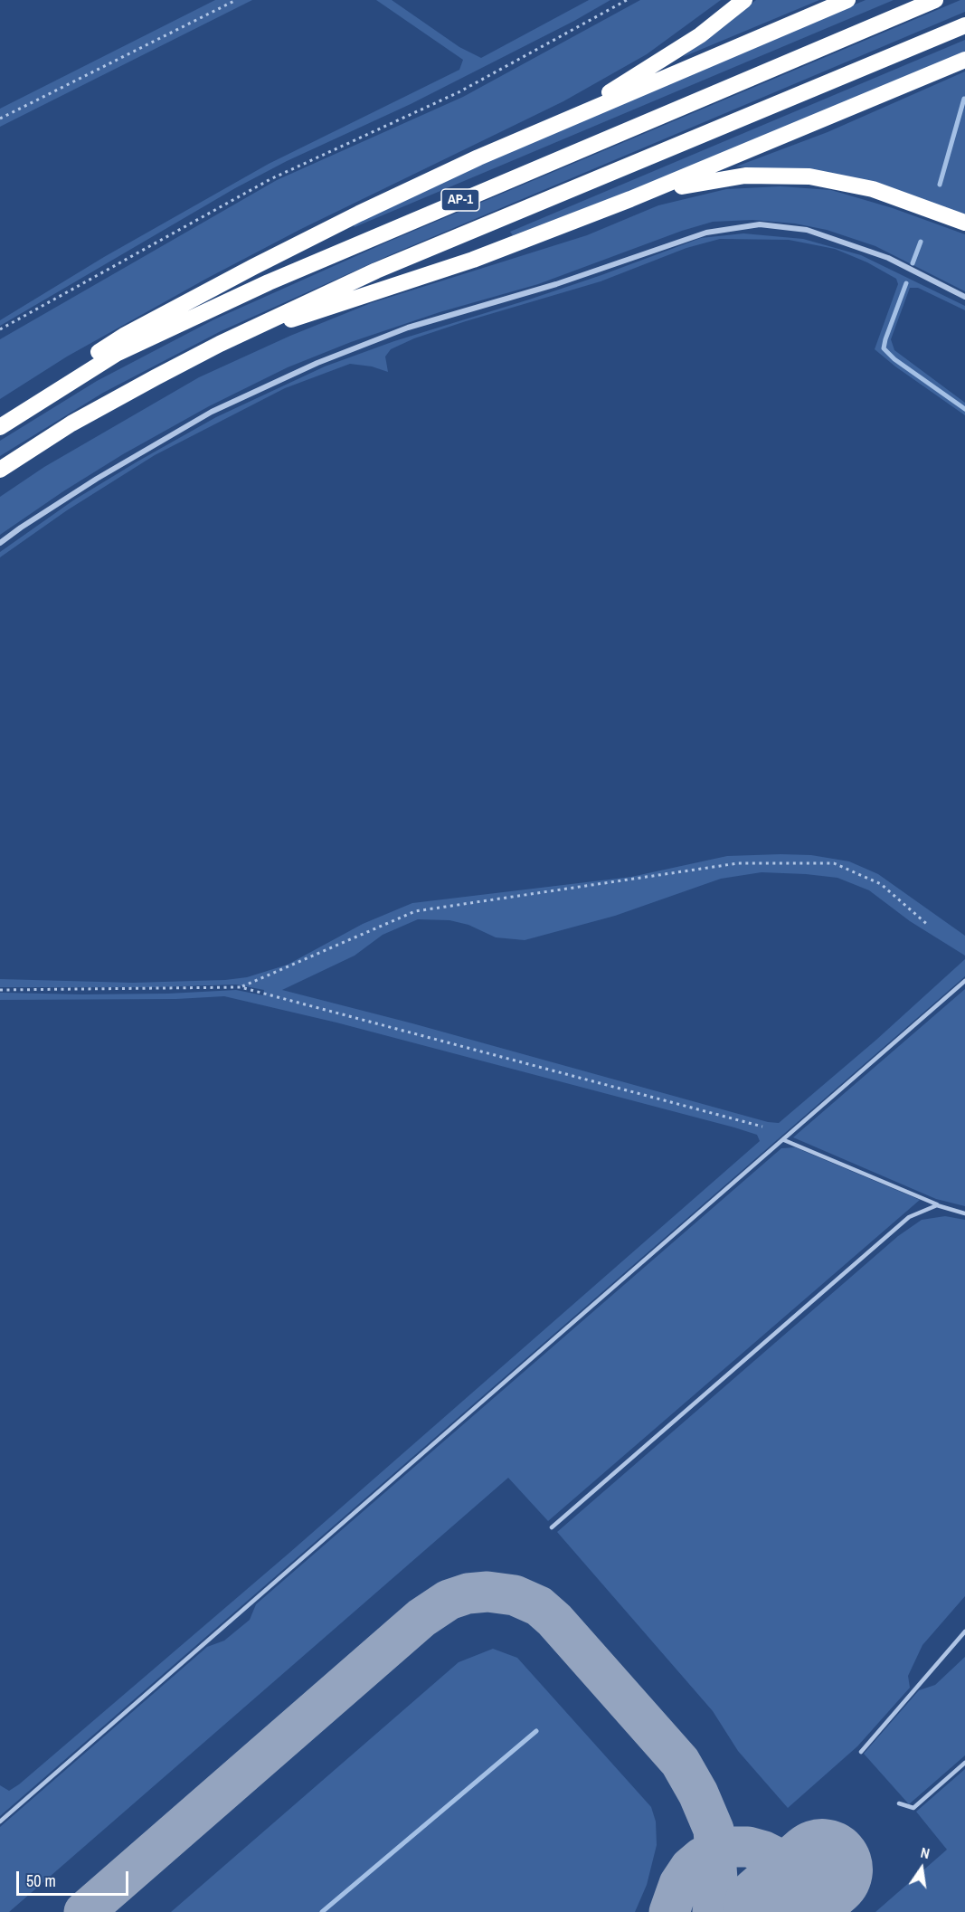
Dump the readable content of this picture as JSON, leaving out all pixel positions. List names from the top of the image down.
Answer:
{
  "streets": {
    "highway": ["AP-1"]
  },
  "scale_bar": "50 m",
  "north": "top"
}
